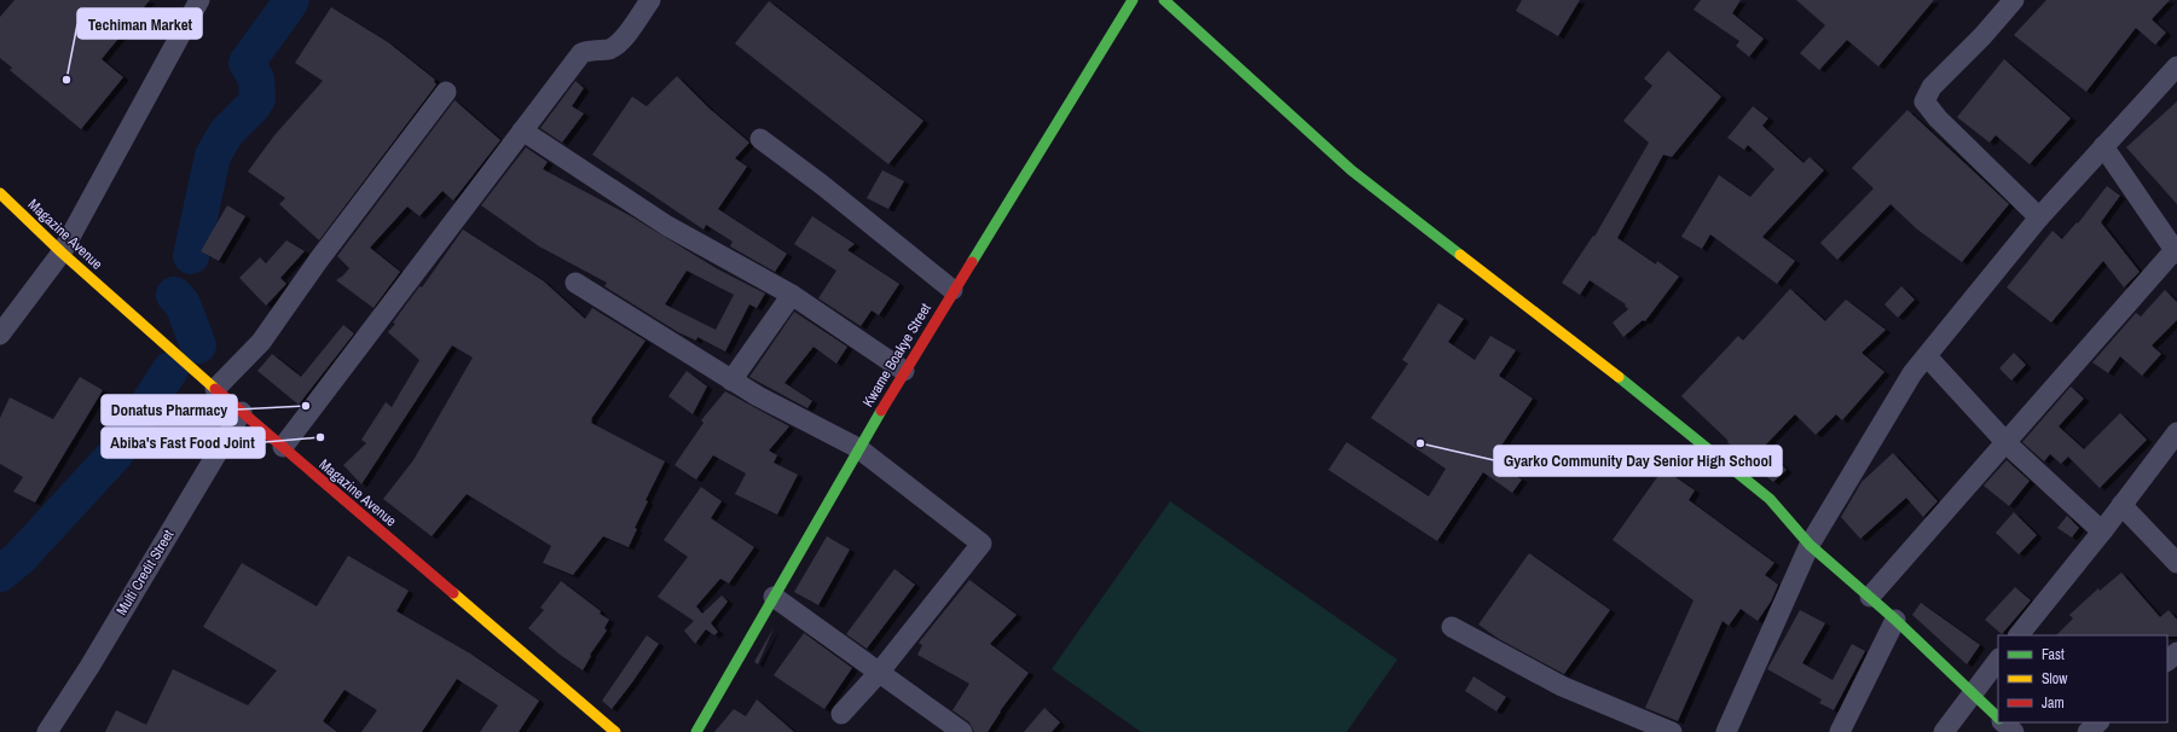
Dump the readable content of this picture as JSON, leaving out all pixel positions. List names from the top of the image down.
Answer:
{
  "streets": {
    "street": ["Magazine Avenue", "Kwame Boakye Street", "Multi Credit Street"]
  },
  "crossings": [
    ["Magazine Avenue", "Multi Credit Street"]
  ],
  "places": [
    "Techiman Market",
    "Donatus Pharmacy",
    "Abiba's Fast Food Joint",
    "Gyarko Community Day Senior High School"
  ],
  "legend": ["Fast", "Slow", "Jam"]
}
